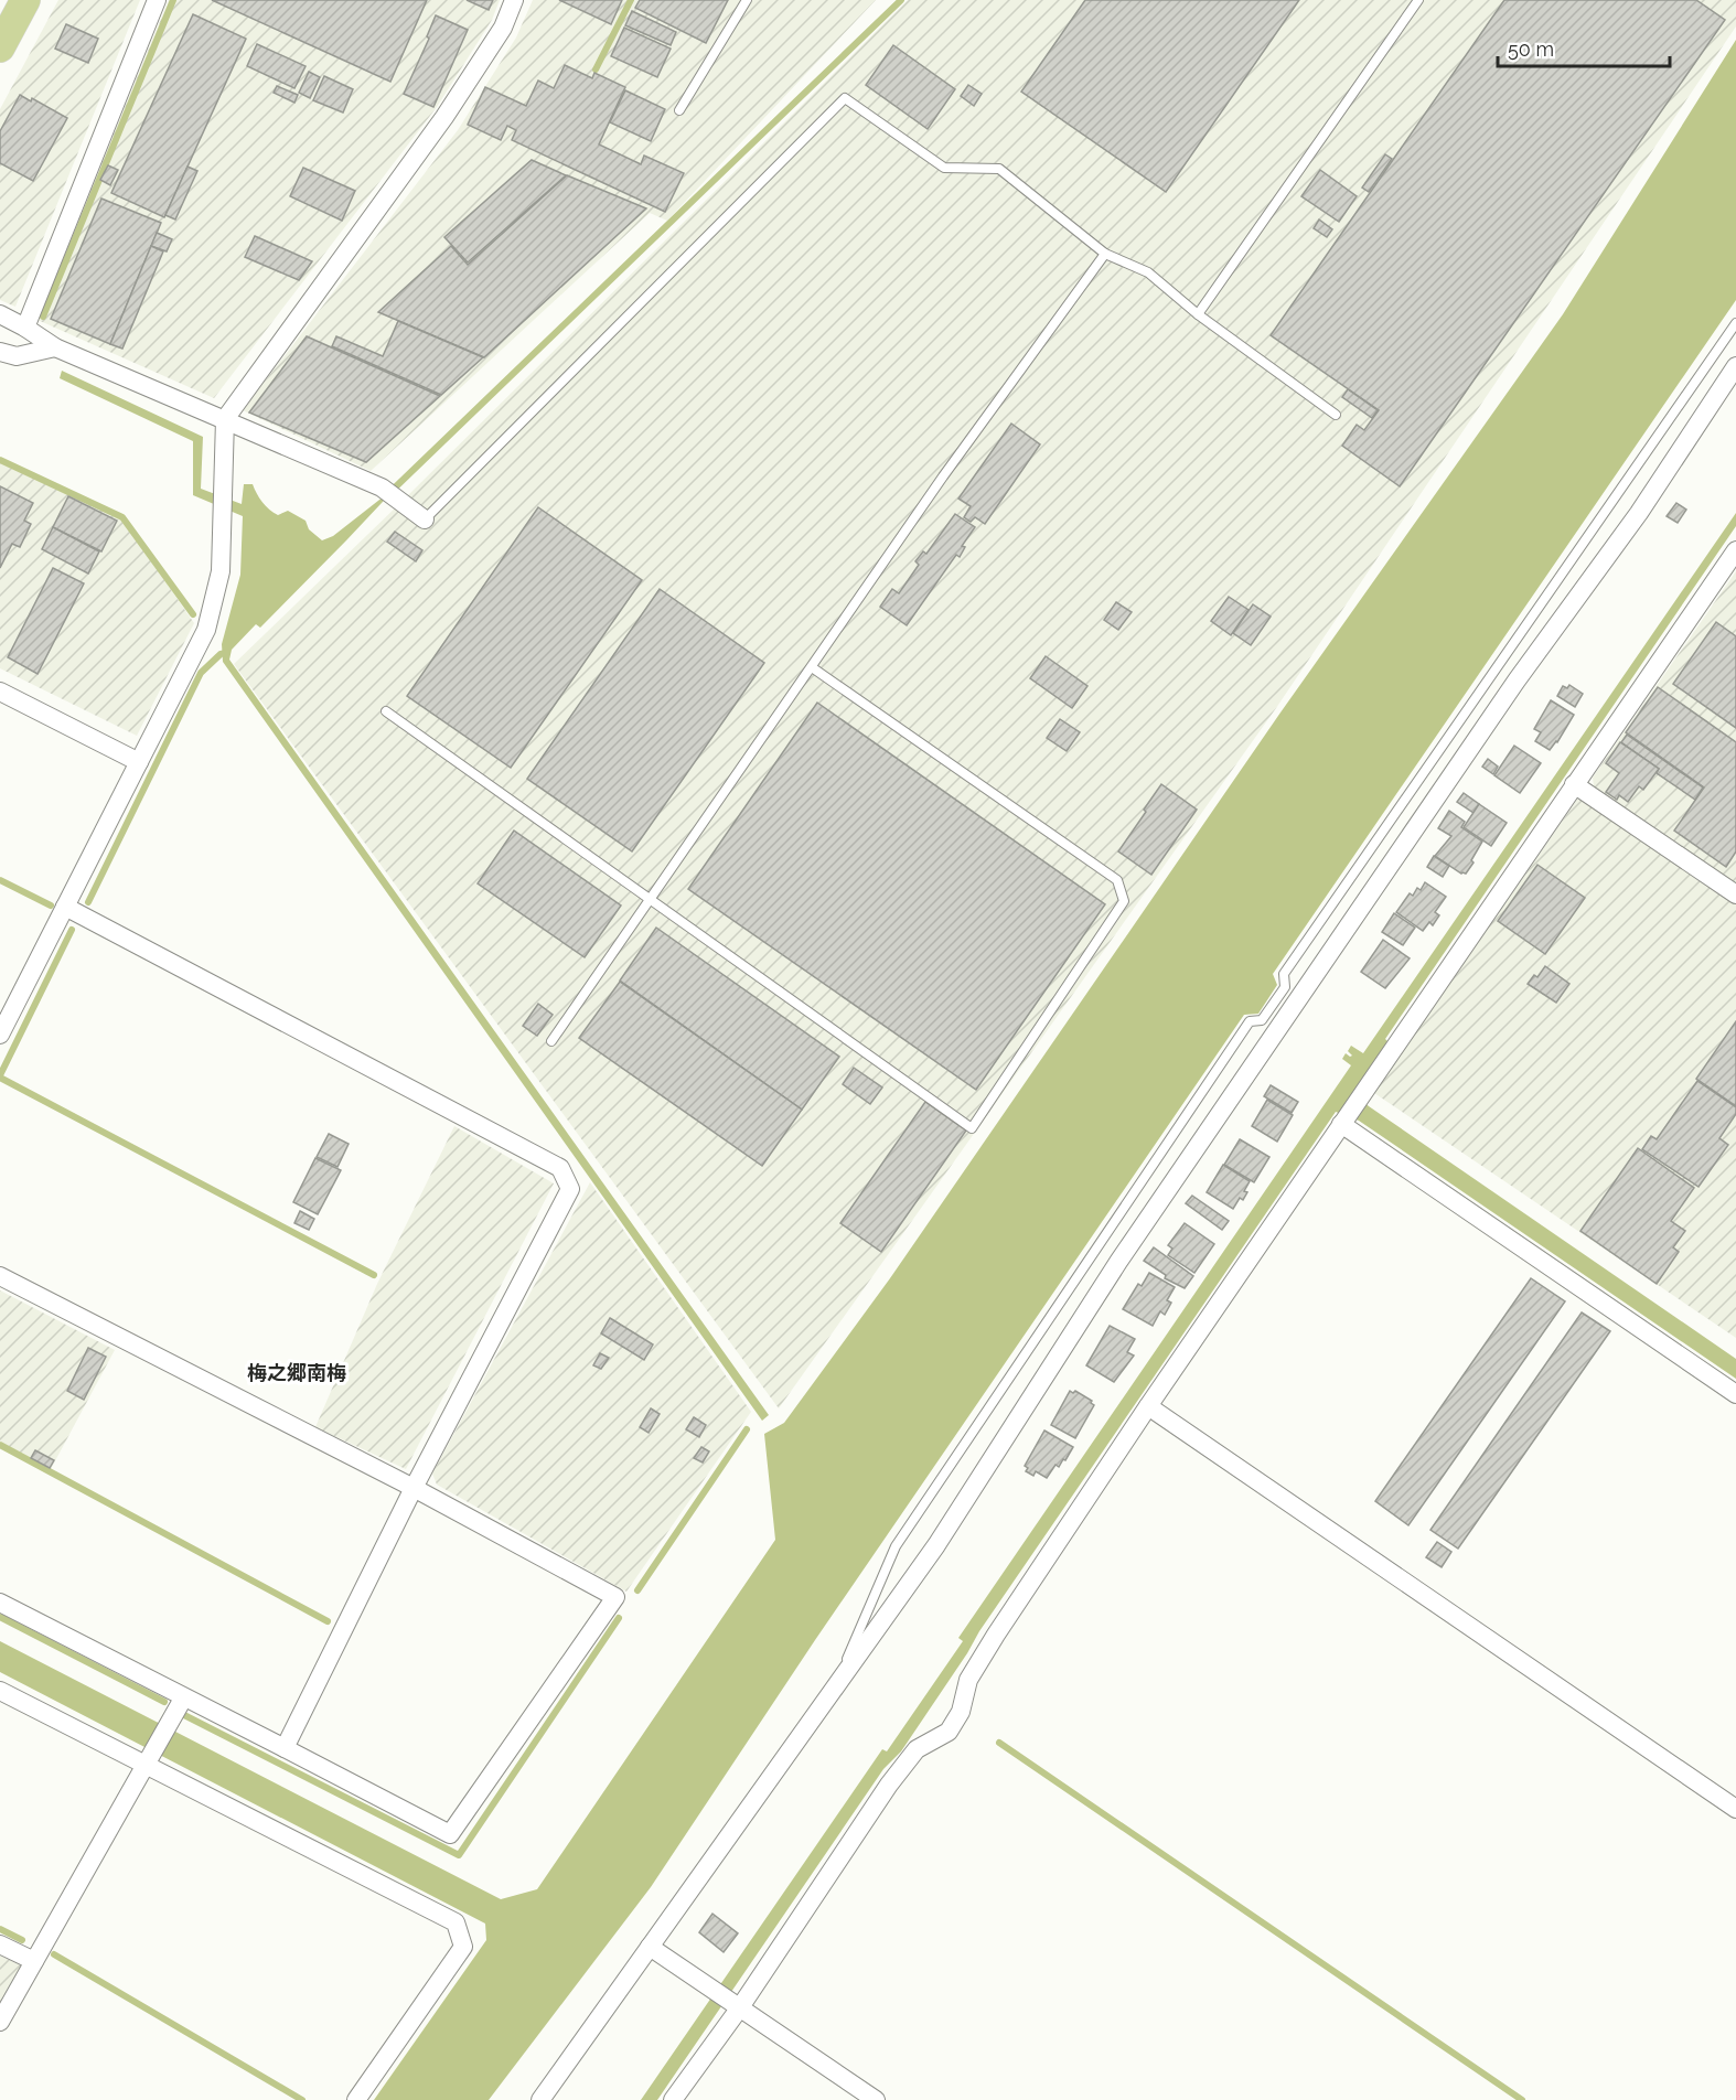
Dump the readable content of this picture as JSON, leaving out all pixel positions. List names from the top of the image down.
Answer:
{
  "districts": ["梅之郷南梅"],
  "scale_bar": "50 m"
}
